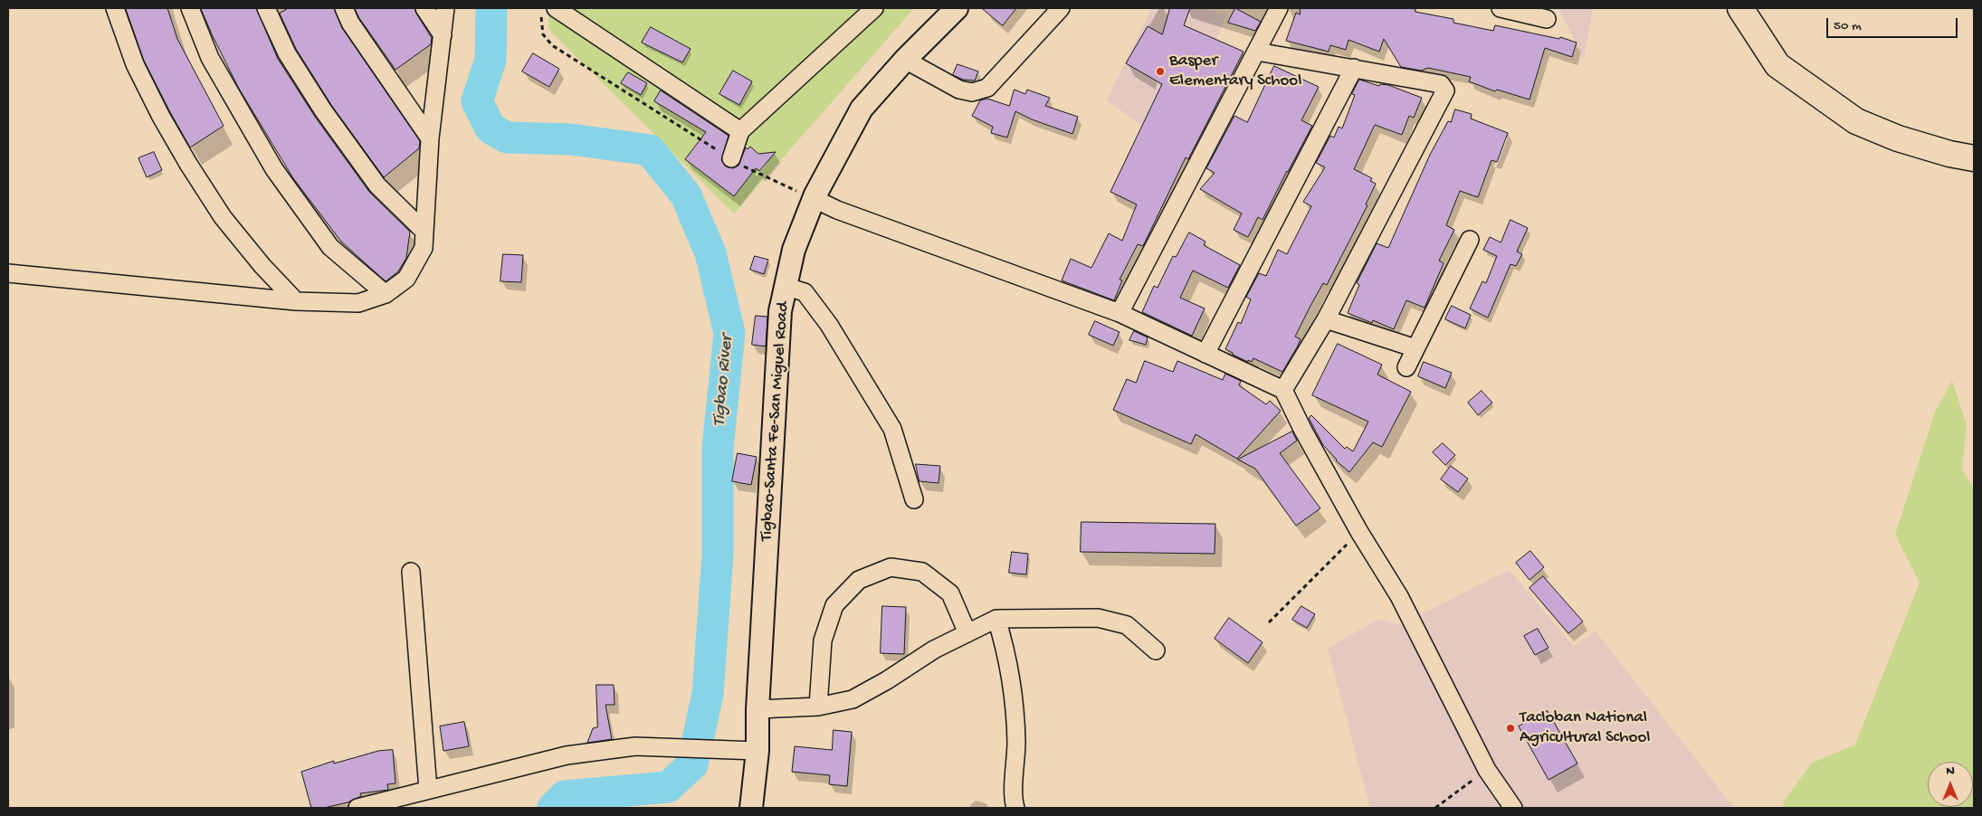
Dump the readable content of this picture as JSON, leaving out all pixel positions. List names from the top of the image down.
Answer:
{
  "streets": {
    "main road": ["Tigbao-Santa Fe-San Miguel Road"]
  },
  "water": ["Tigbao River"],
  "places": ["Basper Elementary School", "Tacloban National Agricultural School"],
  "scale_bar": "50 m",
  "north": "top"
}
